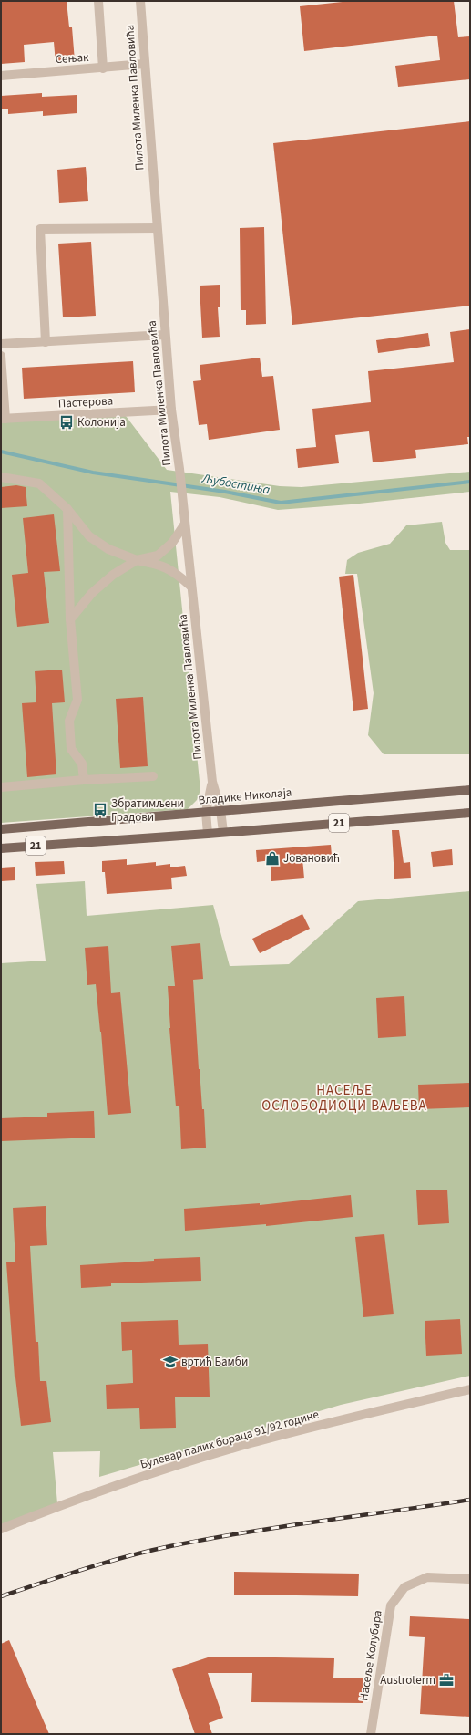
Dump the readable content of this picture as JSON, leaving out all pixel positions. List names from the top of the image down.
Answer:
{
  "streets": {
    "main road": ["Владике Николаја", "21"],
    "street": [
      "Сењак",
      "Пилота Миленка Павловића",
      "Пастерова",
      "Булевар палих бораца 91/92 године",
      "Насеље Колубара"
    ]
  },
  "crossings": [
    ["Сењак", "Пилота Миленка Павловића"],
    ["Пилота Миленка Павловића", "Пастерова"]
  ],
  "districts": ["НАСЕЉЕ ОСЛОБОДИОЦИ ВАЉЕВА"],
  "water": ["Љубостиња"],
  "places": {
    "bus stop": ["Колонија", "Збратимљени Градови"],
    "shop": ["Јовановић"],
    "school or university": ["вртић Бамби"],
    "office": ["Austroterm"]
  }
}
